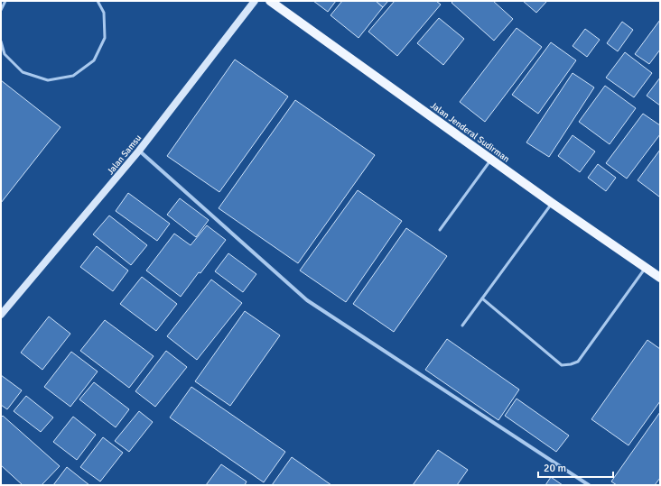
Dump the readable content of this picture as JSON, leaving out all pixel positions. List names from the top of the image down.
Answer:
{
  "streets": {
    "main road": ["Jalan Jenderal Sudirman"],
    "street": ["Jalan Samsu"]
  },
  "scale_bar": "20 m"
}
